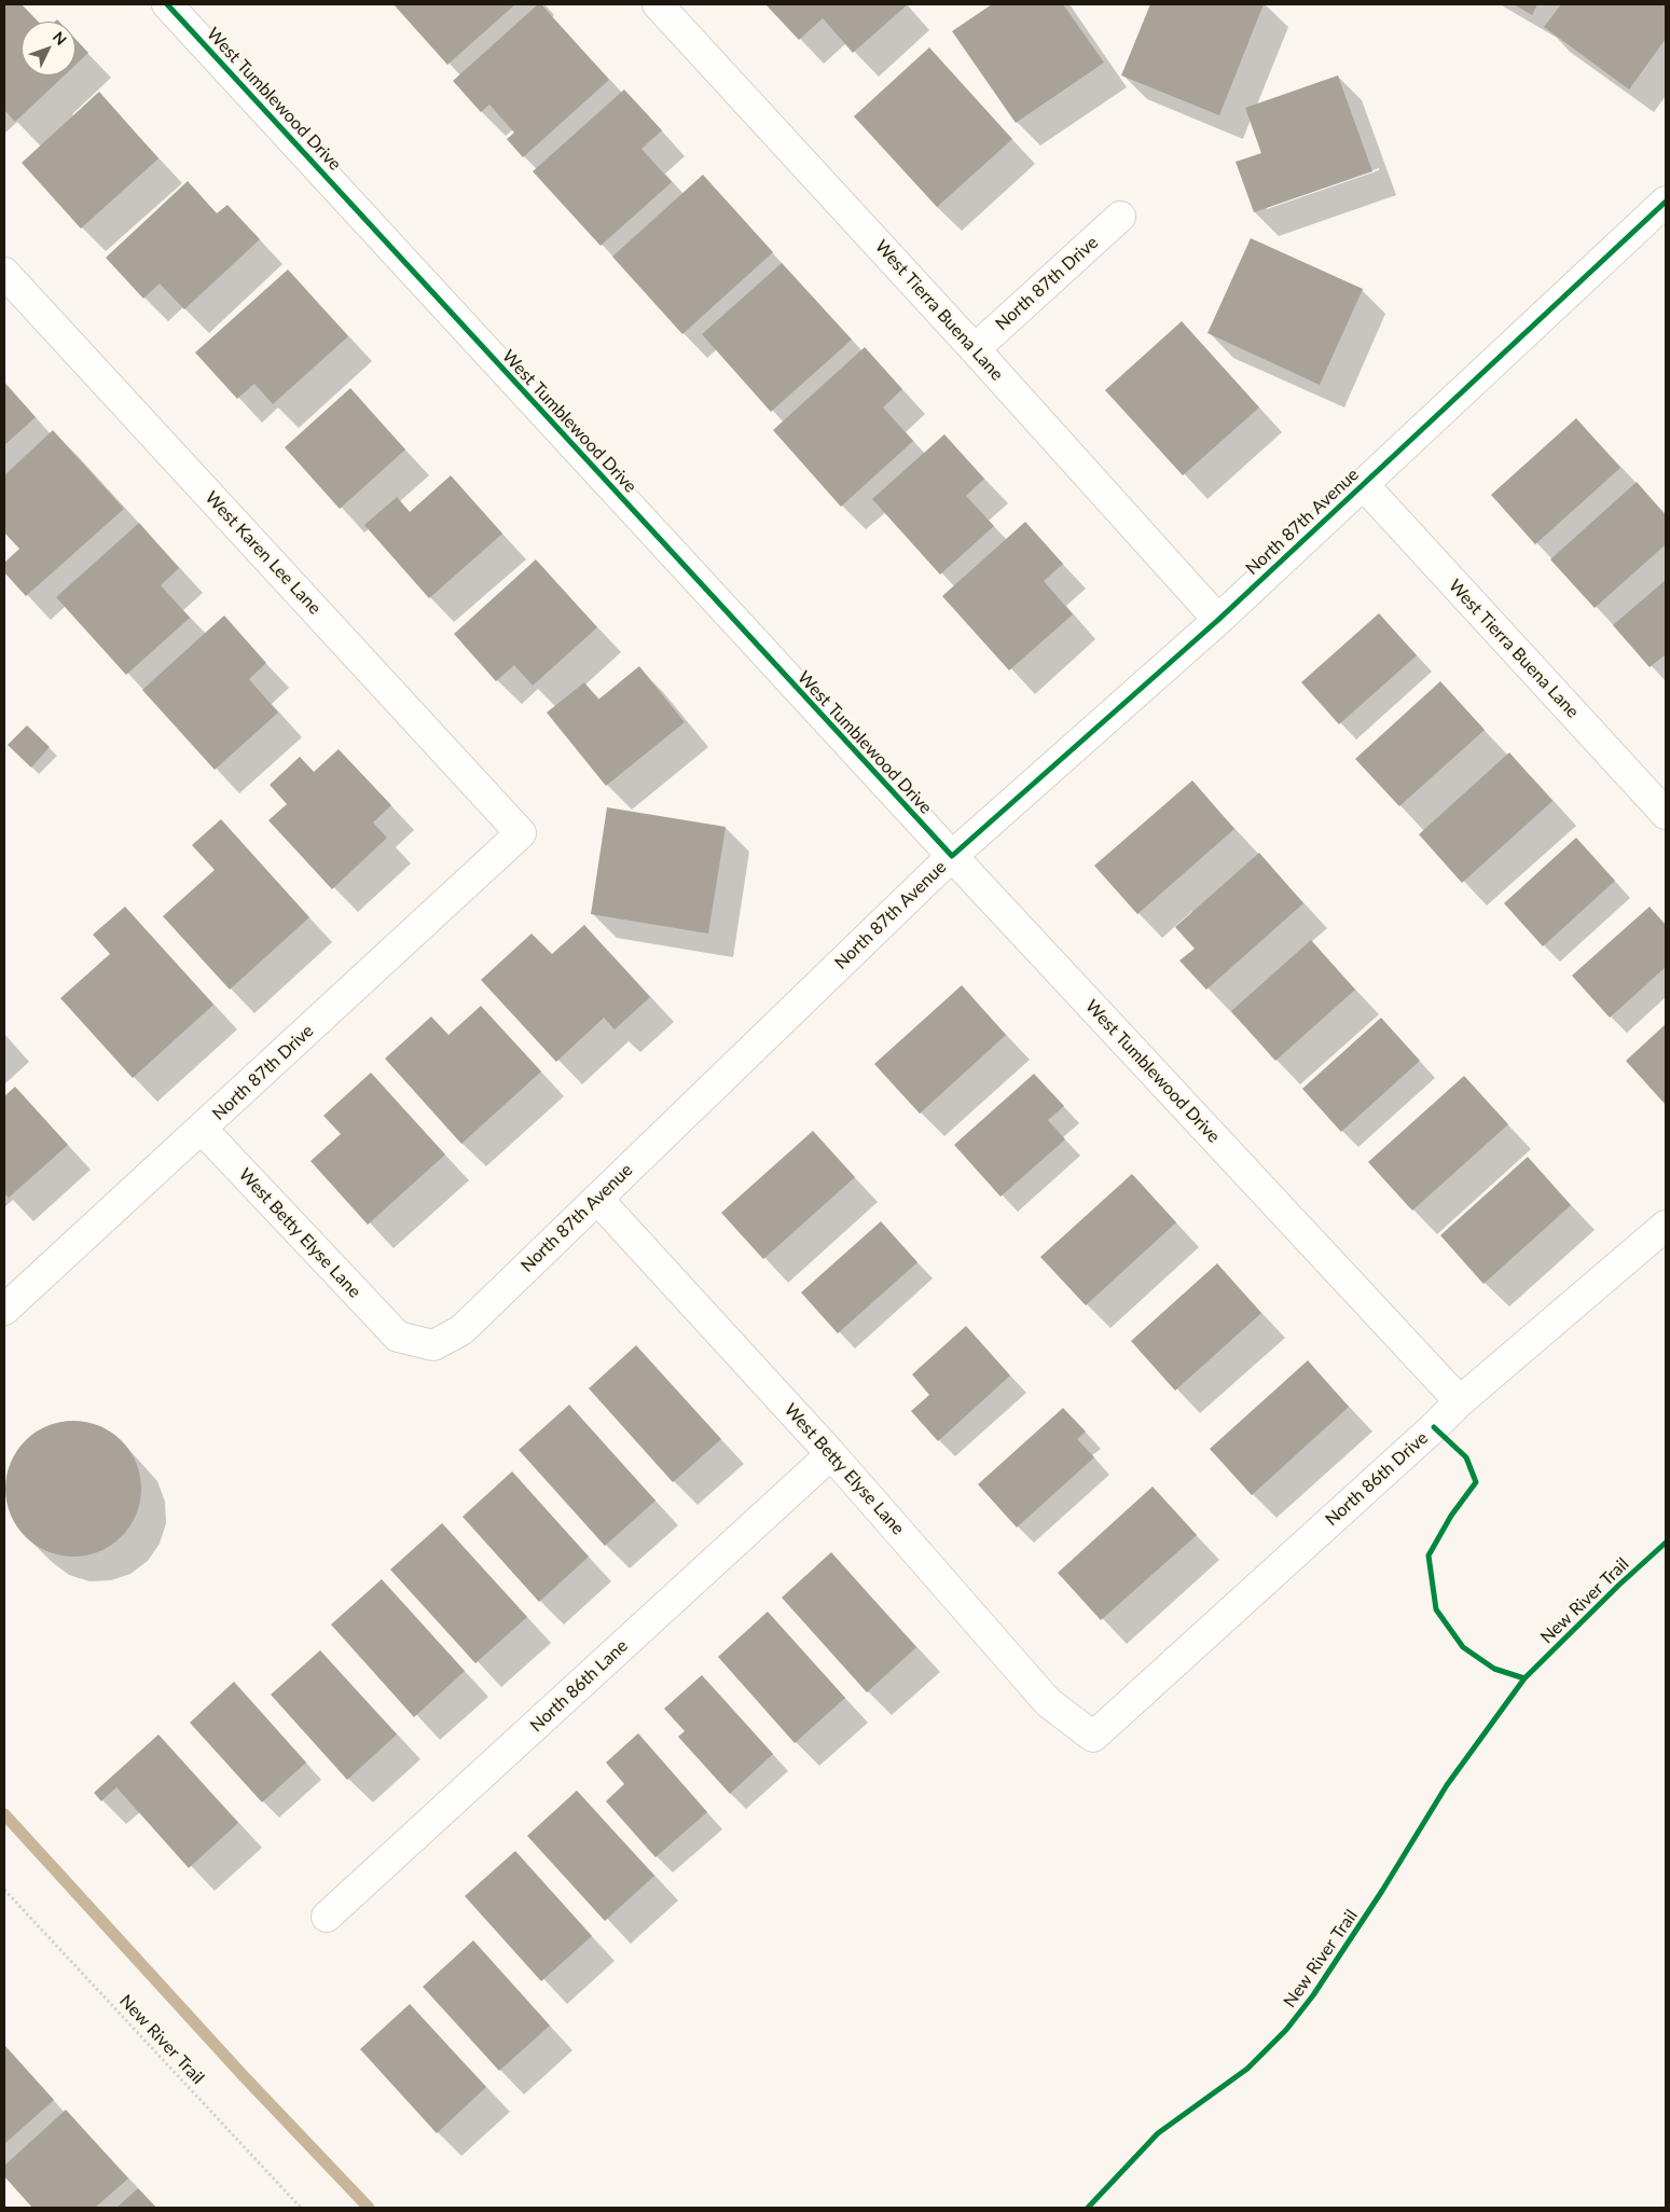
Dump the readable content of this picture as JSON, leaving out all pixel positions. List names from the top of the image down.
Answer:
{
  "streets": {
    "street": [
      "West Tumblewood Drive",
      "North 87th Drive",
      "West Tierra Buena Lane",
      "North 87th Avenue",
      "West Karen Lee Lane",
      "West Betty Elyse Lane",
      "North 86th Drive",
      "North 86th Lane"
    ],
    "cycle path": ["New River Trail"]
  },
  "crossings": [
    ["West Tumblewood Drive", "North 87th Avenue"],
    ["West Tumblewood Drive", "North 86th Drive"],
    ["North 87th Drive", "West Tierra Buena Lane"],
    ["North 87th Drive", "West Karen Lee Lane"],
    ["North 87th Drive", "West Betty Elyse Lane"],
    ["West Tierra Buena Lane", "North 87th Avenue"],
    ["North 87th Avenue", "West Betty Elyse Lane"],
    ["West Betty Elyse Lane", "North 86th Drive"],
    ["West Betty Elyse Lane", "North 86th Lane"]
  ],
  "north": "top right"
}
